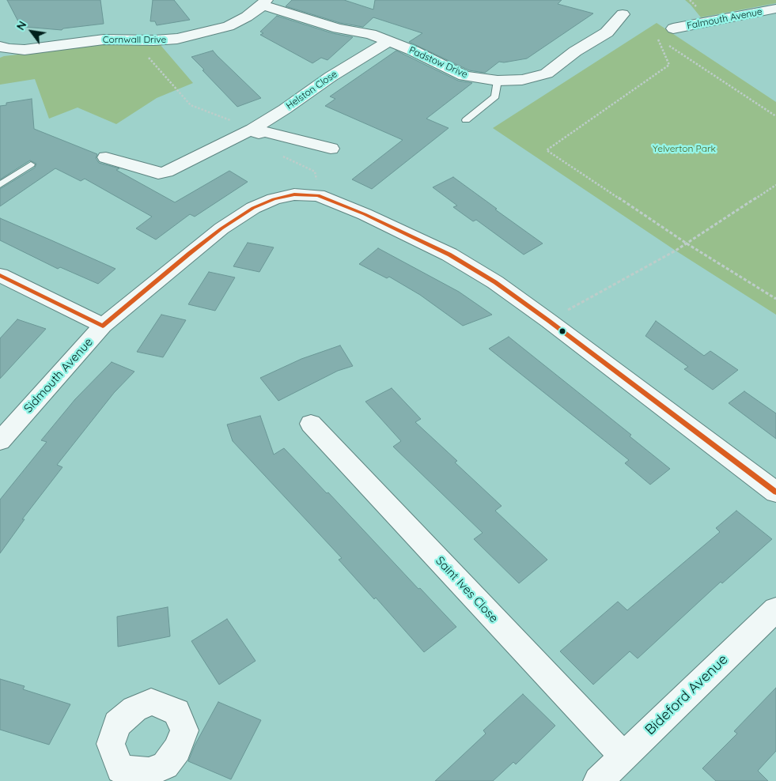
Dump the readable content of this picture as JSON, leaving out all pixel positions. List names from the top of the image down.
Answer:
{
  "streets": {
    "street": [
      "Falmouth Avenue",
      "Cornwall Drive",
      "Padstow Drive",
      "Helston Close",
      "Sidmouth Avenue",
      "Saint Ives Close",
      "Bideford Avenue"
    ]
  },
  "crossings": [
    ["Cornwall Drive", "Padstow Drive"],
    ["Padstow Drive", "Helston Close"],
    ["Saint Ives Close", "Bideford Avenue"]
  ],
  "parks": ["Yelverton Park"],
  "north": "top left"
}
